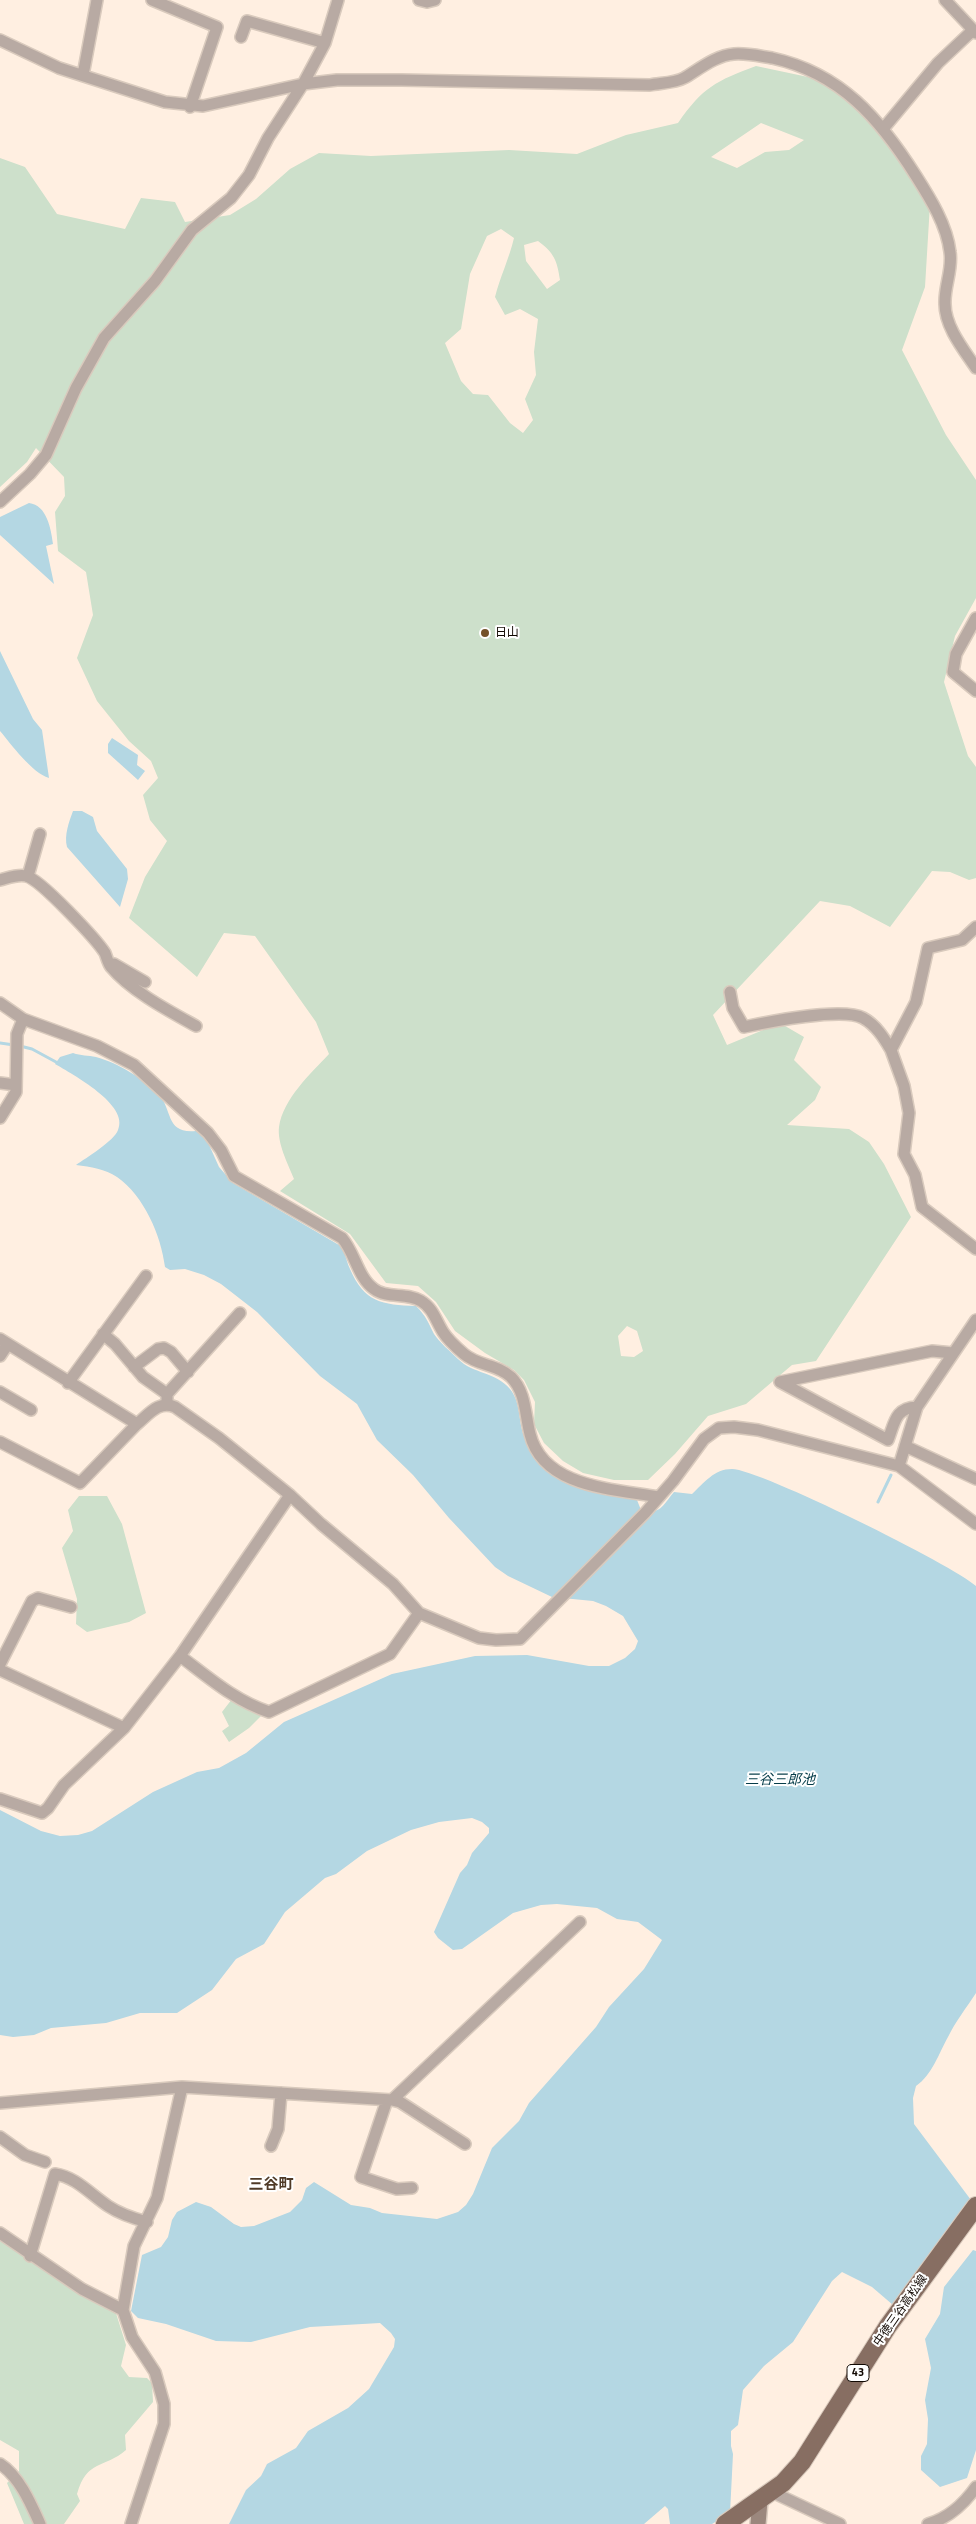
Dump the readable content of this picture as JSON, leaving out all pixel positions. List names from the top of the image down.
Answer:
{
  "streets": {
    "main road": ["中徳三谷高松線", "43"]
  },
  "districts": ["三谷町"],
  "water": ["三谷三郎池"],
  "places": ["日山"]
}
